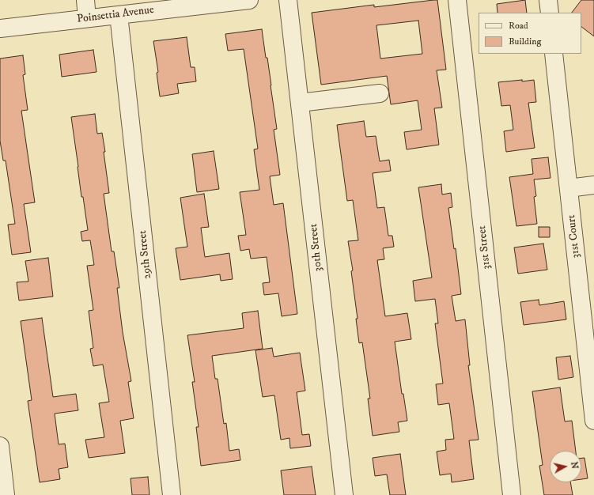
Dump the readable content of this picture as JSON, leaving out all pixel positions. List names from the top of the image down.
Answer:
{
  "streets": {
    "street": [
      "Poinsettia Avenue",
      "31st Court",
      "30th Street",
      "31st Street",
      "29th Street"
    ]
  },
  "crossings": [
    ["Poinsettia Avenue", "29th Street"]
  ],
  "legend": ["Road", "Building"],
  "north": "right"
}
